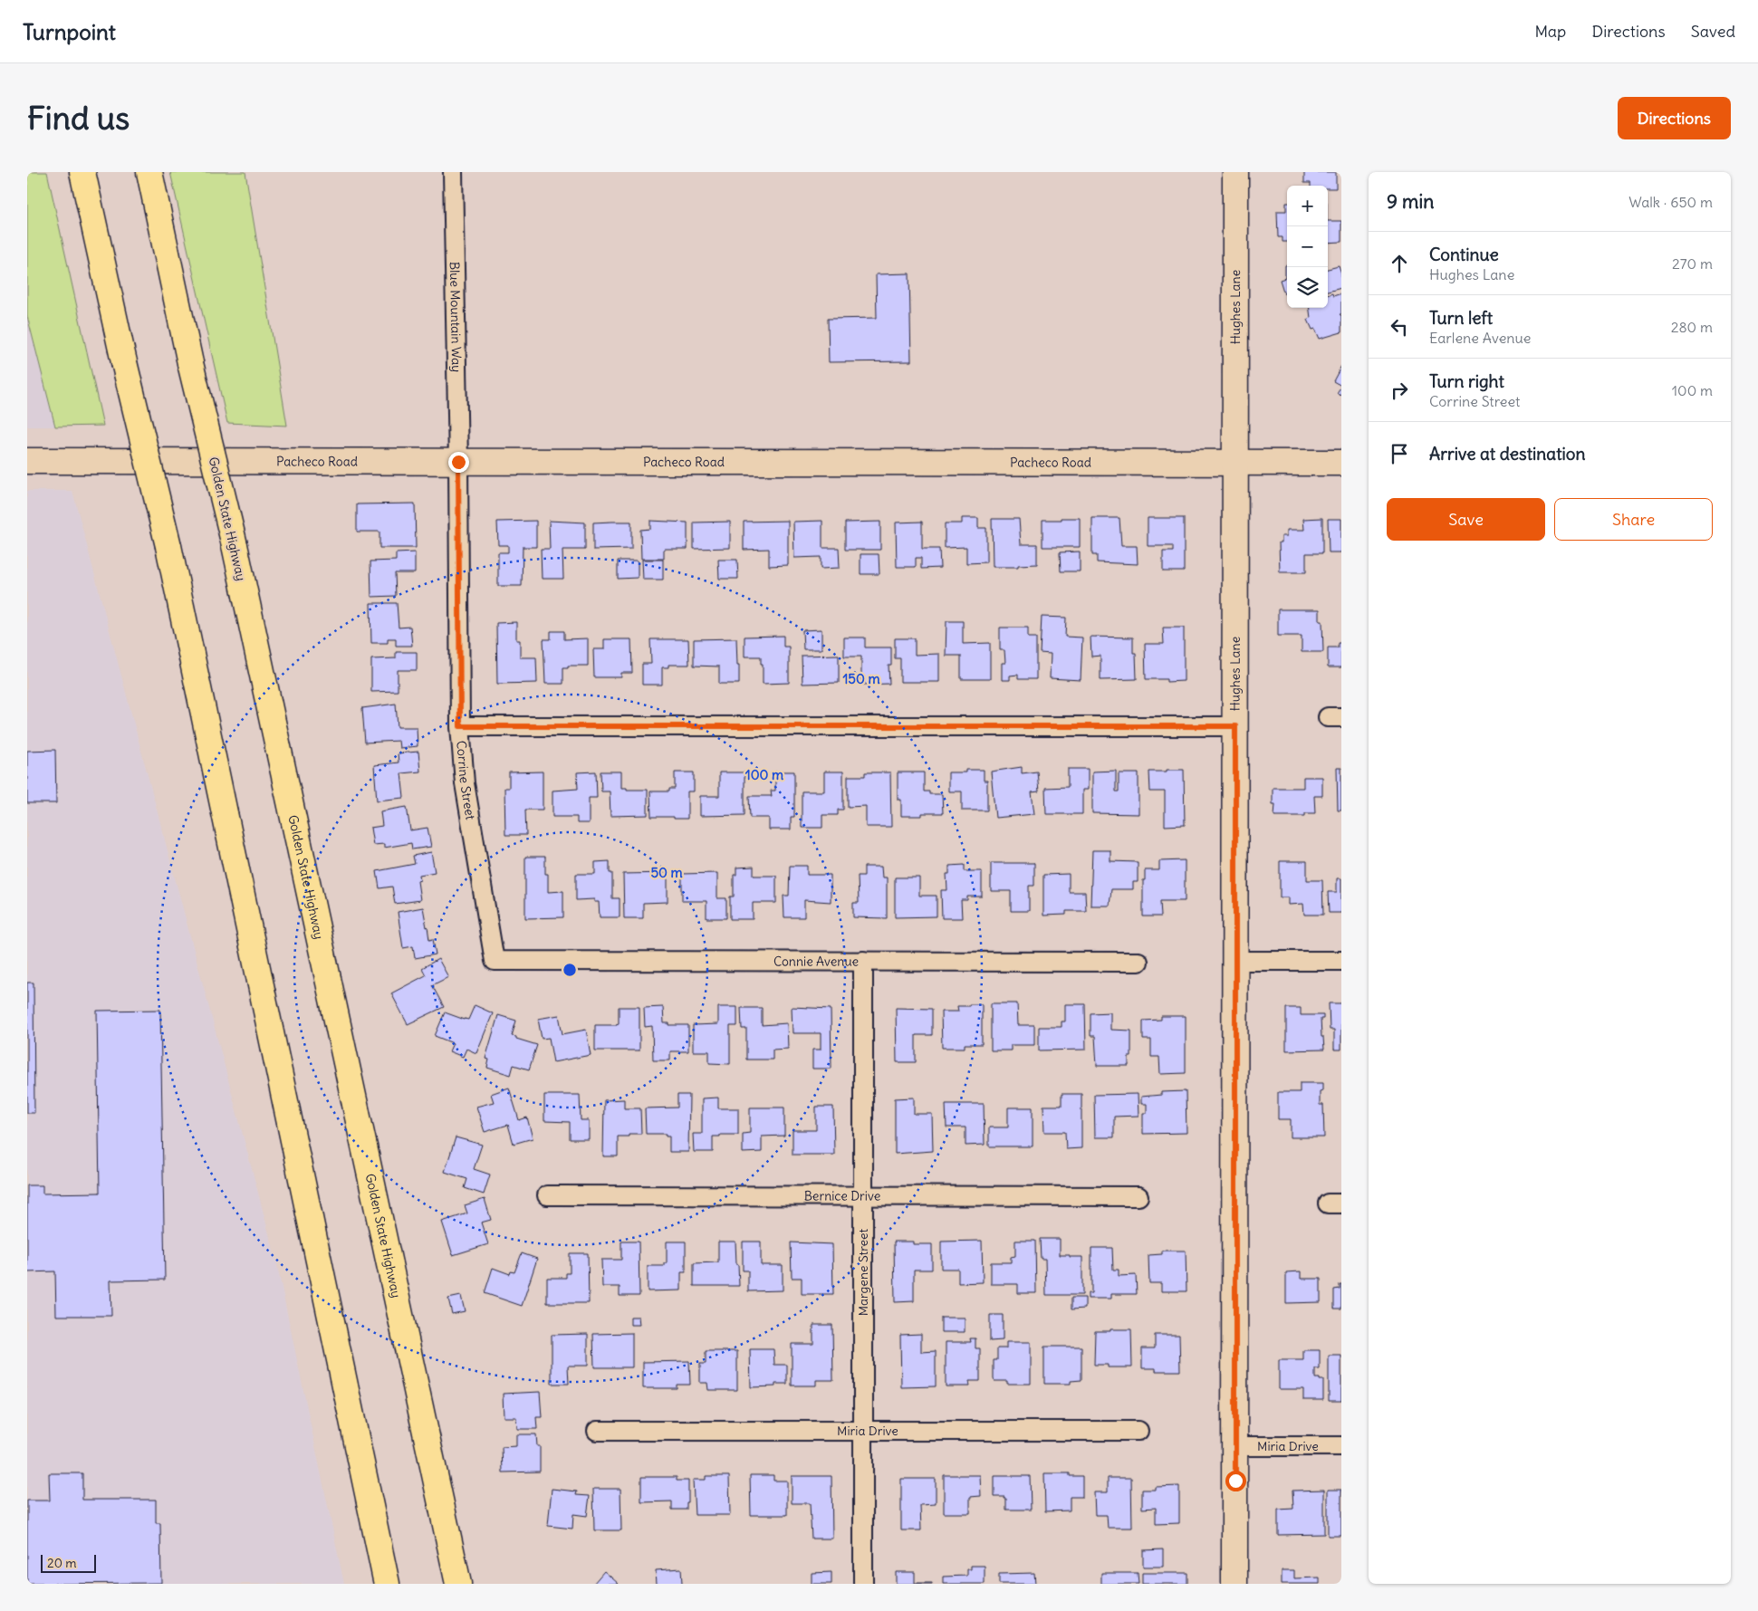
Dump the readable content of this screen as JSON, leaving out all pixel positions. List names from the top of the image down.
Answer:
{
  "streets": {
    "highway": ["Golden State Highway"],
    "street": [
      "Hughes Lane",
      "Blue Mountain Way",
      "Pacheco Road",
      "Corrine Street",
      "Connie Avenue",
      "Bernice Drive",
      "Margene Street",
      "Miria Drive"
    ]
  },
  "crossings": [
    ["Hughes Lane", "Pacheco Road"],
    ["Hughes Lane", "Miria Drive"],
    ["Blue Mountain Way", "Pacheco Road"],
    ["Blue Mountain Way", "Corrine Street"],
    ["Pacheco Road", "Corrine Street"],
    ["Corrine Street", "Connie Avenue"],
    ["Connie Avenue", "Margene Street"],
    ["Bernice Drive", "Margene Street"],
    ["Margene Street", "Miria Drive"]
  ],
  "scale_bar": "20 m",
  "page": {
    "header": "Turnpoint",
    "nav": ["Map", "Directions", "Saved"],
    "buttons": [
      "Directions",
      ["Save", "Share"]
    ],
    "title": "Find us",
    "heading": ["9 min", "Walk · 650 m"],
    "map_buttons": ["+", "−"],
    "list": [
      ["Continue", "Hughes Lane", "270 m"],
      ["Turn left", "Earlene Avenue", "280 m"],
      ["Turn right", "Corrine Street", "100 m"],
      "Arrive at destination"
    ],
    "scale": "20 m"
  },
  "rings": ["150 m", "100 m", "50 m"]
}
